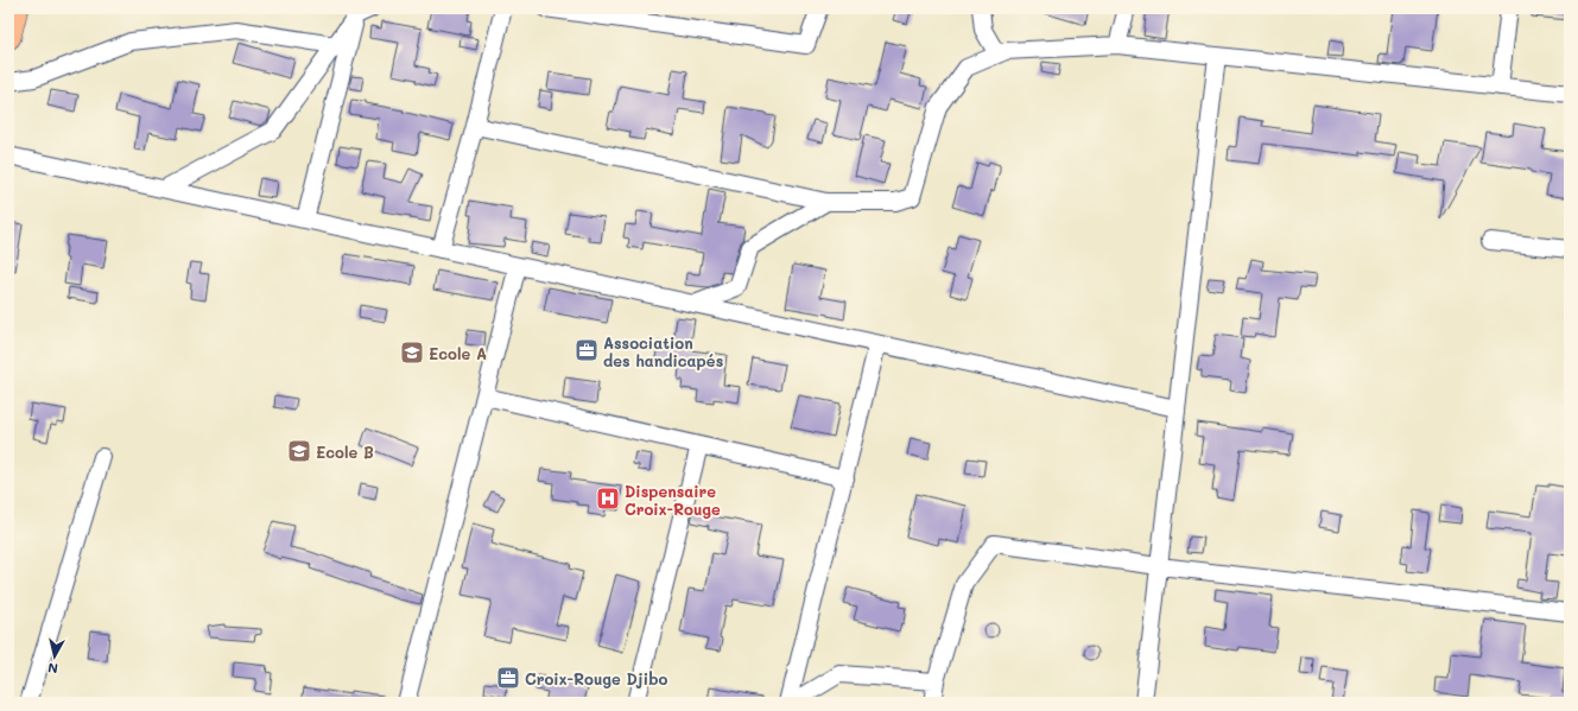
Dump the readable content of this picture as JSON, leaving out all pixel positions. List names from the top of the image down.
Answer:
{
  "places": {
    "office": ["Association des handicapés", "Croix-Rouge Djibo"],
    "school or university": ["Ecole A", "Ecole B"],
    "hospital": ["Dispensaire Croix-Rouge"]
  },
  "north": "bottom"
}
